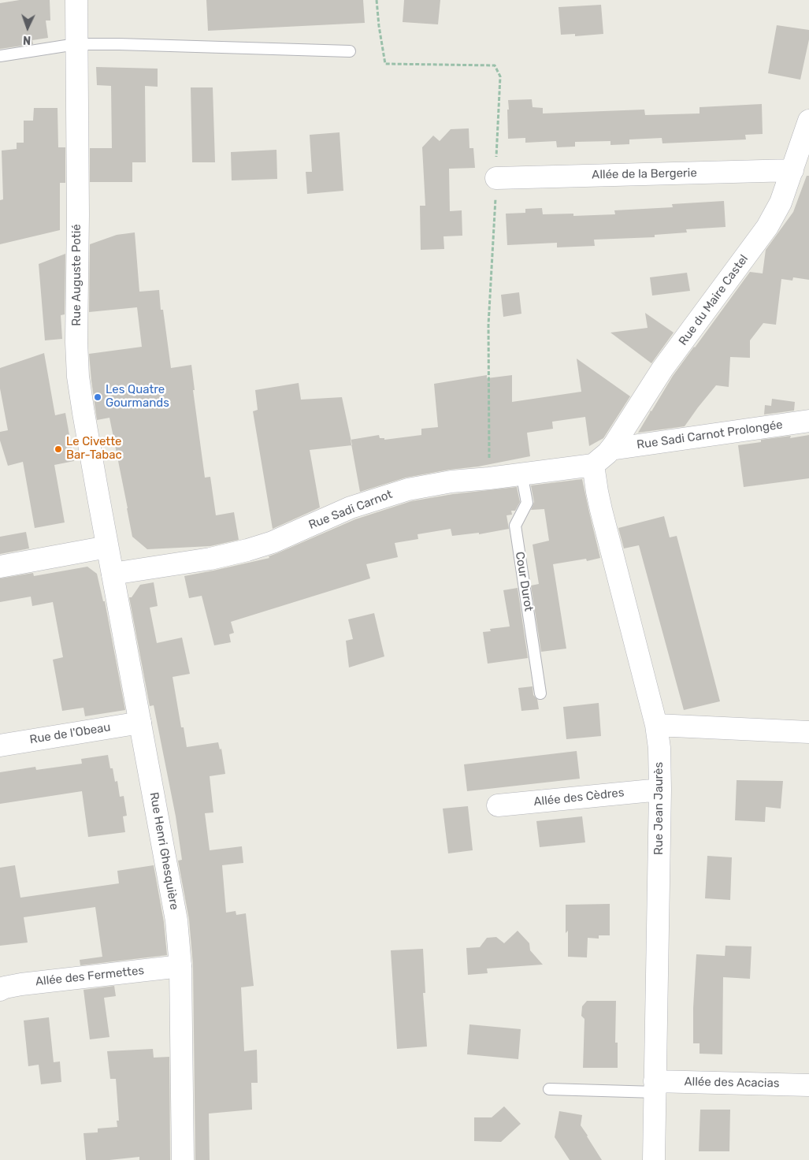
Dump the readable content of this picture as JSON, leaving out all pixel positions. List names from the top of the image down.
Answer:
{
  "streets": {
    "street": [
      "Allée de la Bergerie",
      "Rue Auguste Potié",
      "Rue du Maire Castel",
      "Rue Sadi Carnot Prolongée",
      "Rue Sadi Carnot",
      "Rue de l'Obeau",
      "Allée des Cèdres",
      "Rue Jean Jaurès",
      "Rue Henri Ghesquière",
      "Allée des Fermettes",
      "Allée des Acacias"
    ],
    "lane": ["Cour Durot"]
  },
  "crossings": [
    ["Allée de la Bergerie", "Rue du Maire Castel"],
    ["Rue Auguste Potié", "Rue Henri Ghesquière"],
    ["Rue du Maire Castel", "Rue Sadi Carnot Prolongée"],
    ["Rue du Maire Castel", "Rue Sadi Carnot"],
    ["Rue du Maire Castel", "Rue Jean Jaurès"],
    ["Rue Sadi Carnot", "Cour Durot"],
    ["Rue Sadi Carnot", "Rue Jean Jaurès"],
    ["Rue Sadi Carnot", "Rue Henri Ghesquière"],
    ["Rue de l'Obeau", "Rue Henri Ghesquière"],
    ["Allée des Cèdres", "Rue Jean Jaurès"],
    ["Rue Jean Jaurès", "Allée des Acacias"],
    ["Rue Henri Ghesquière", "Allée des Fermettes"]
  ],
  "places": ["Les Quatre Gourmands", "Le Civette Bar-Tabac"],
  "north": "bottom"
}
